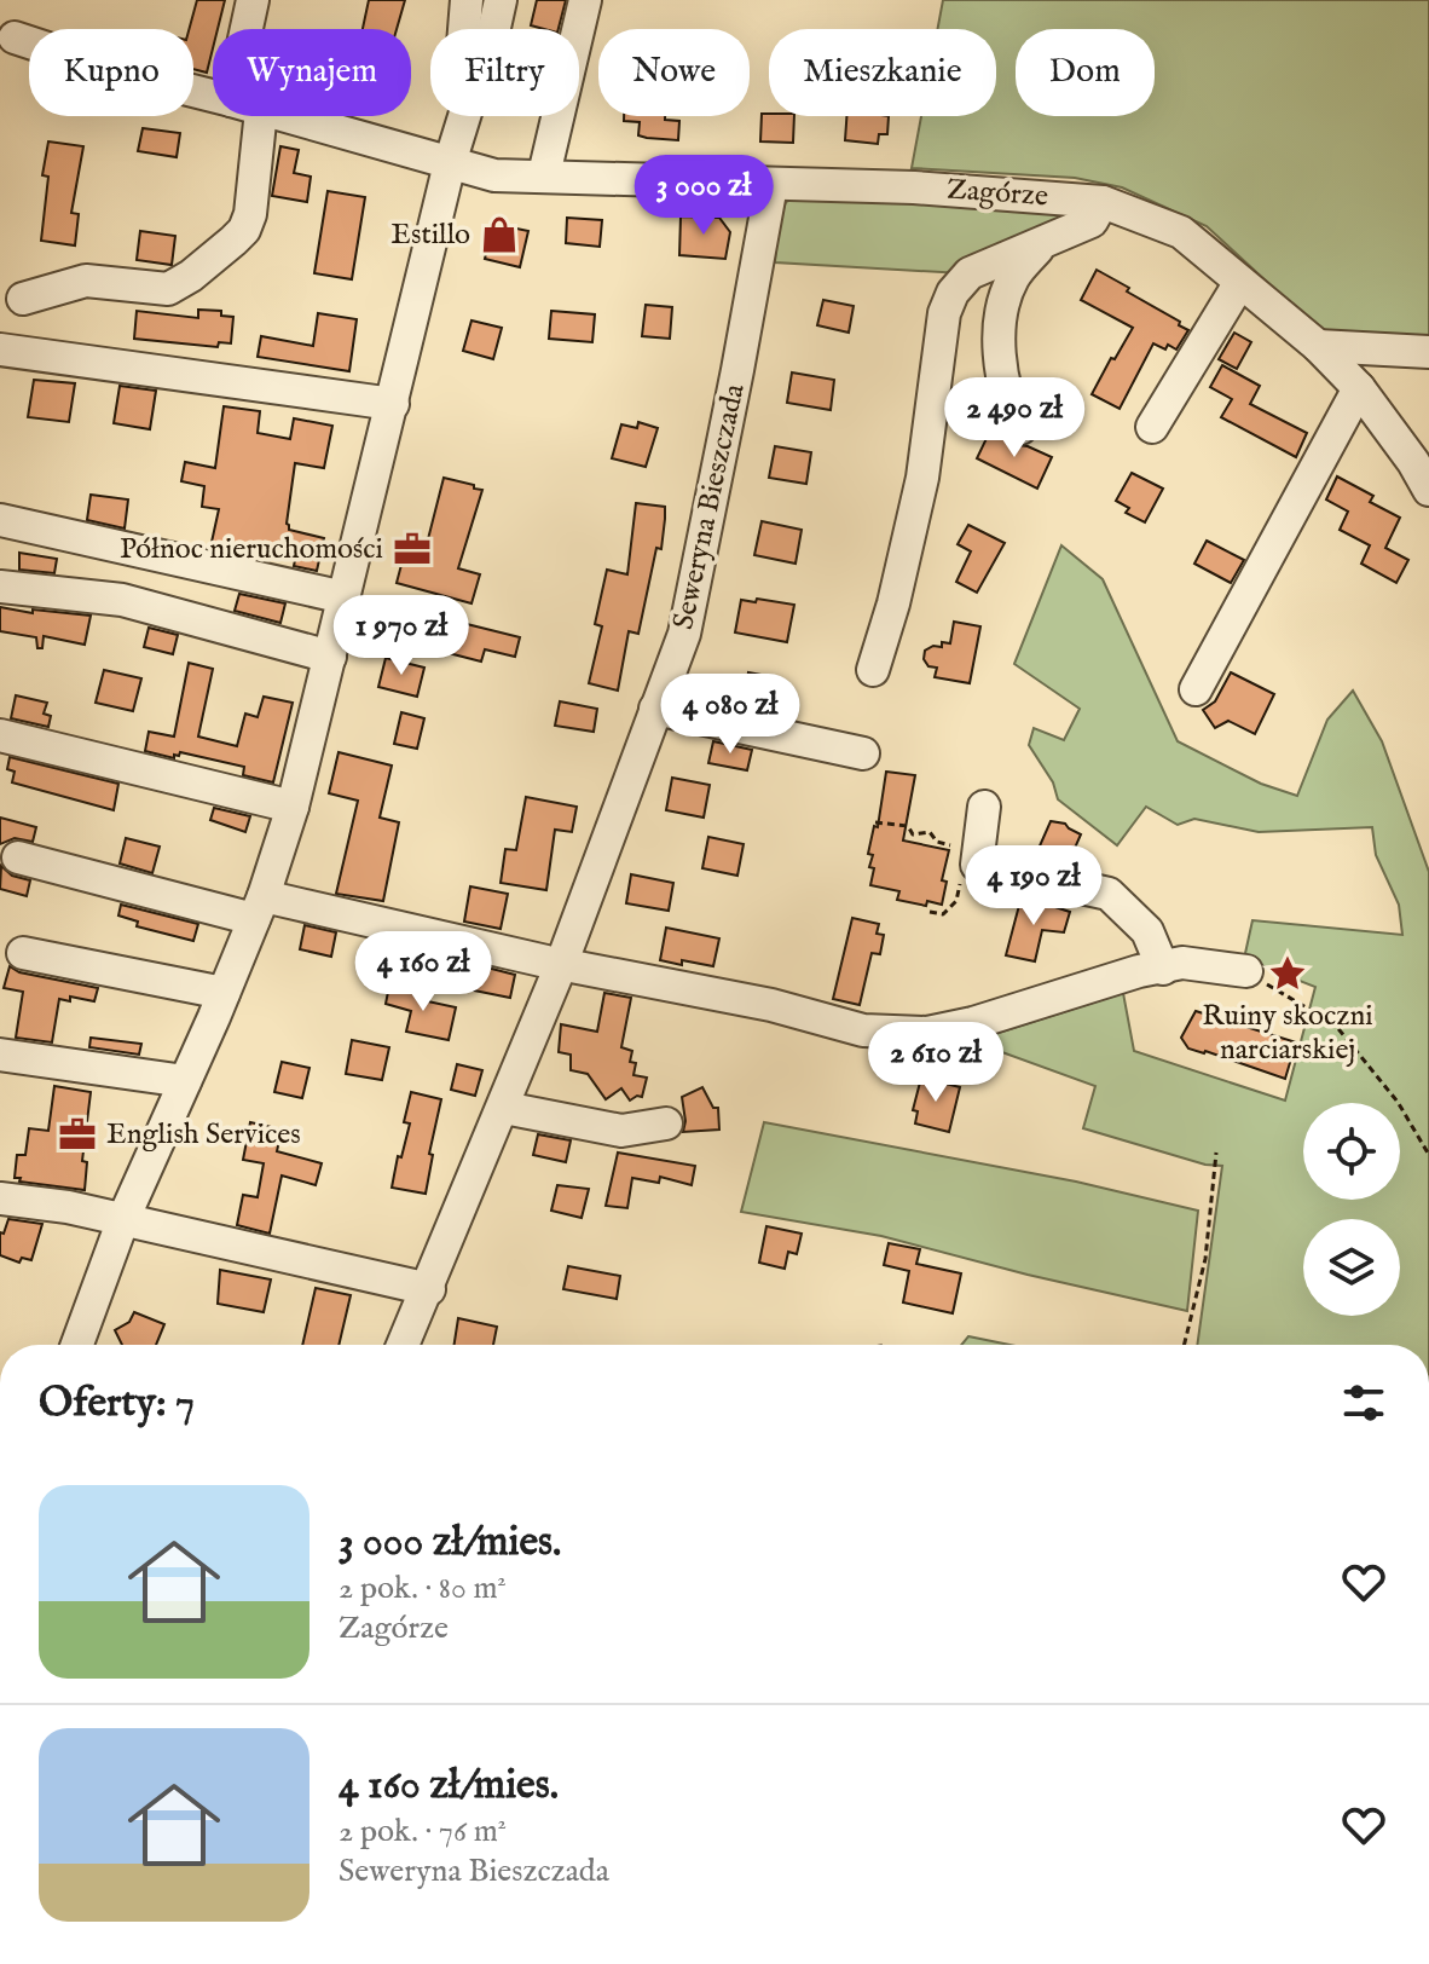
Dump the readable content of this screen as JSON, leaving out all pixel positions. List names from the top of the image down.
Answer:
{
  "streets": {
    "street": ["Zagórze", "Seweryna Bieszczada"]
  },
  "crossings": [
    ["Zagórze", "Seweryna Bieszczada"]
  ],
  "places": {
    "shop": ["Estillo"],
    "office": ["Północ nieruchomości", "English Services"],
    "place": ["Ruiny skoczni narciarskiej"]
  },
  "page": {
    "chip": [
      "Kupno",
      "Wynajem",
      "Filtry",
      "Nowe",
      "Mieszkanie",
      "Dom"
    ],
    "price": [
      "3 000 zł",
      "2 490 zł",
      "1 970 zł",
      "4 080 zł",
      "4 190 zł",
      "4 160 zł",
      "2 610 zł"
    ],
    "heading": "Oferty: 7",
    "list": [
      {
        "name": "3 000 zł/mies.",
        "note": "2 pok. · 80 m² · Zagórze"
      },
      {
        "name": "4 160 zł/mies.",
        "note": "2 pok. · 76 m² · Seweryna Bieszczada"
      }
    ]
  }
}
